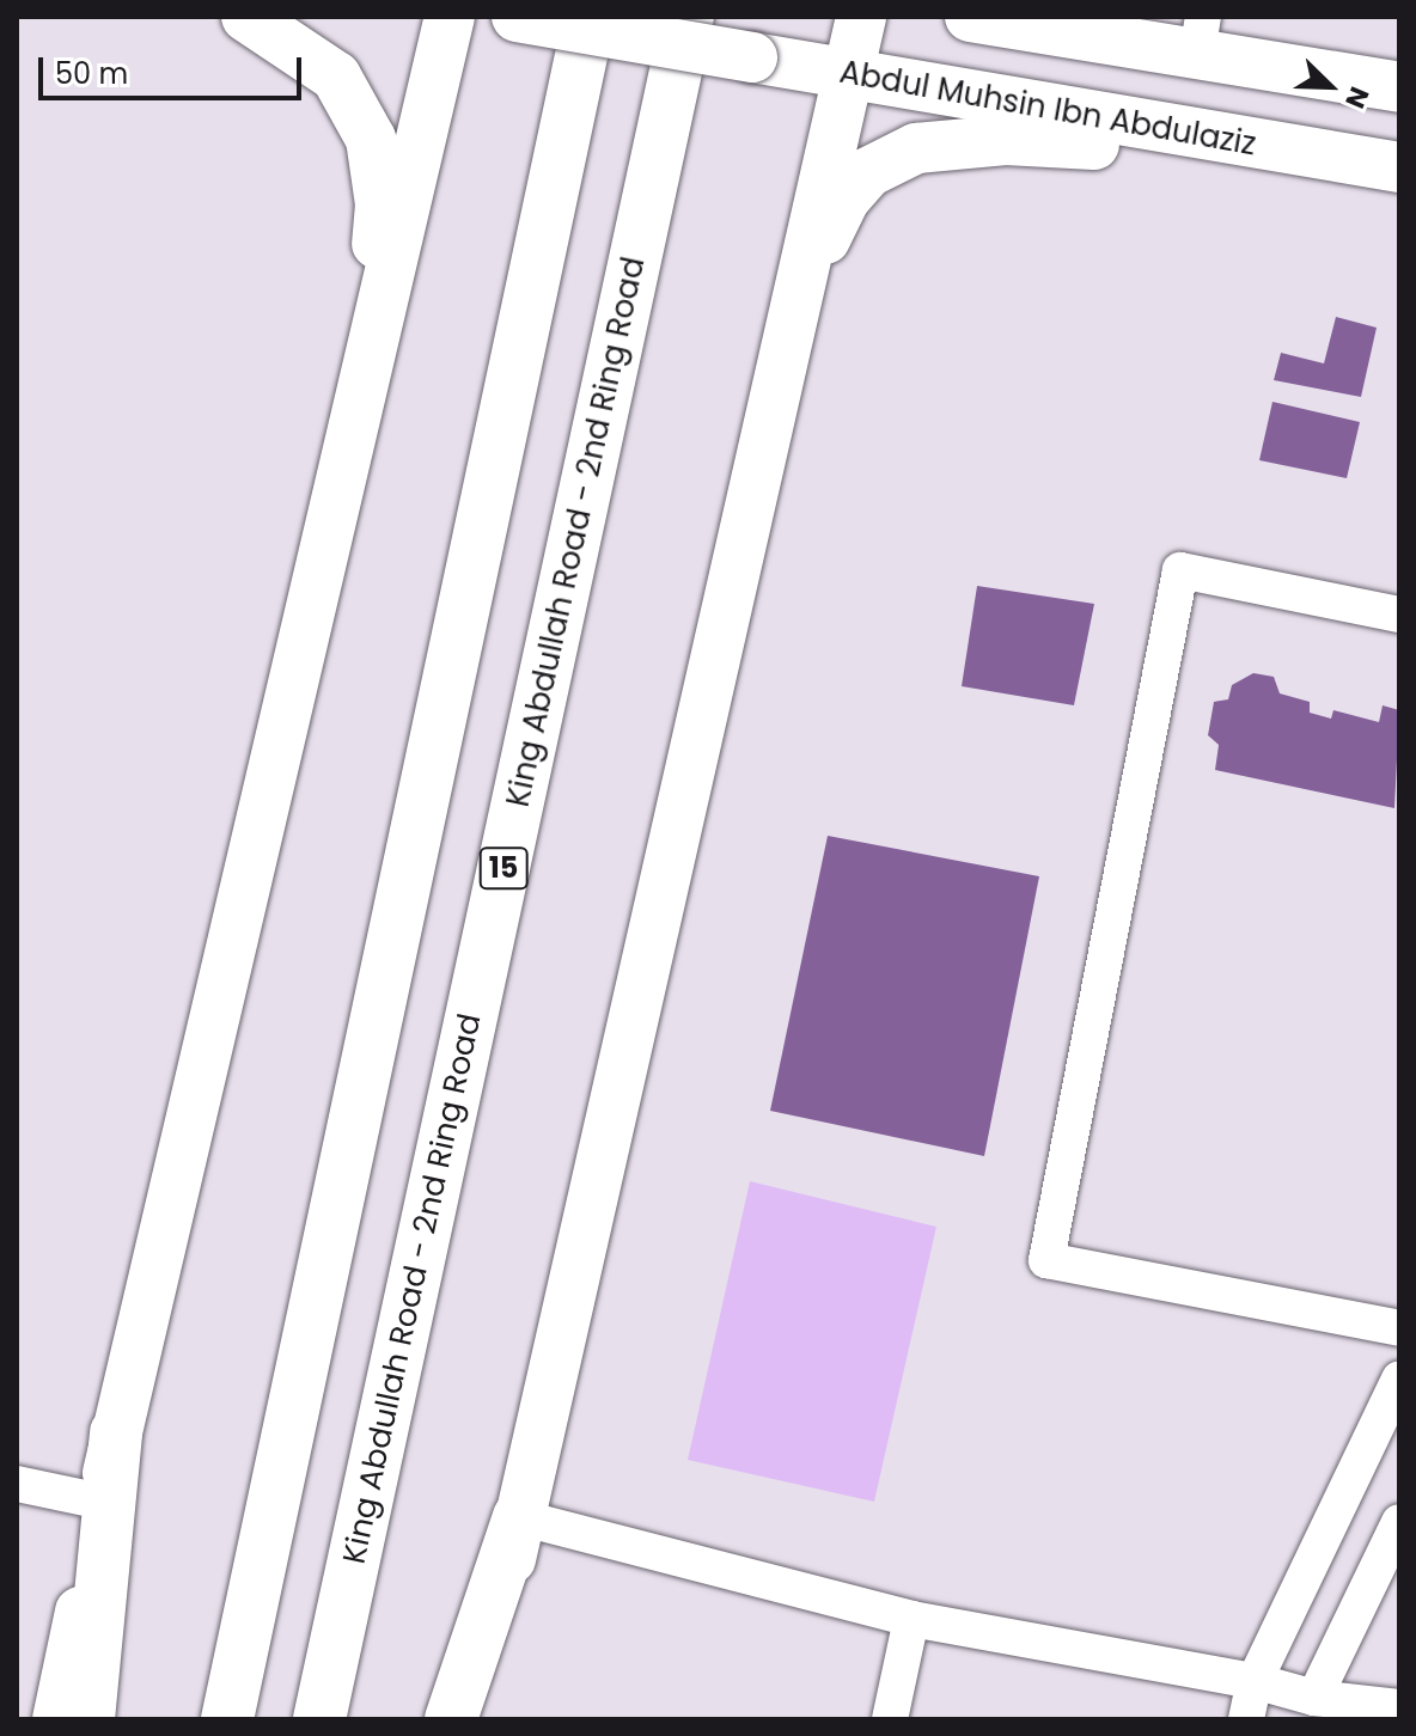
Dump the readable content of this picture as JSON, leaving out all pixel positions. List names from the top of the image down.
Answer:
{
  "streets": {
    "highway": ["King Abdullah Road - 2nd Ring Road", "15"],
    "main road": ["Abdul Muhsin Ibn Abdulaziz"]
  },
  "scale_bar": "50 m",
  "north": "bottom right"
}
